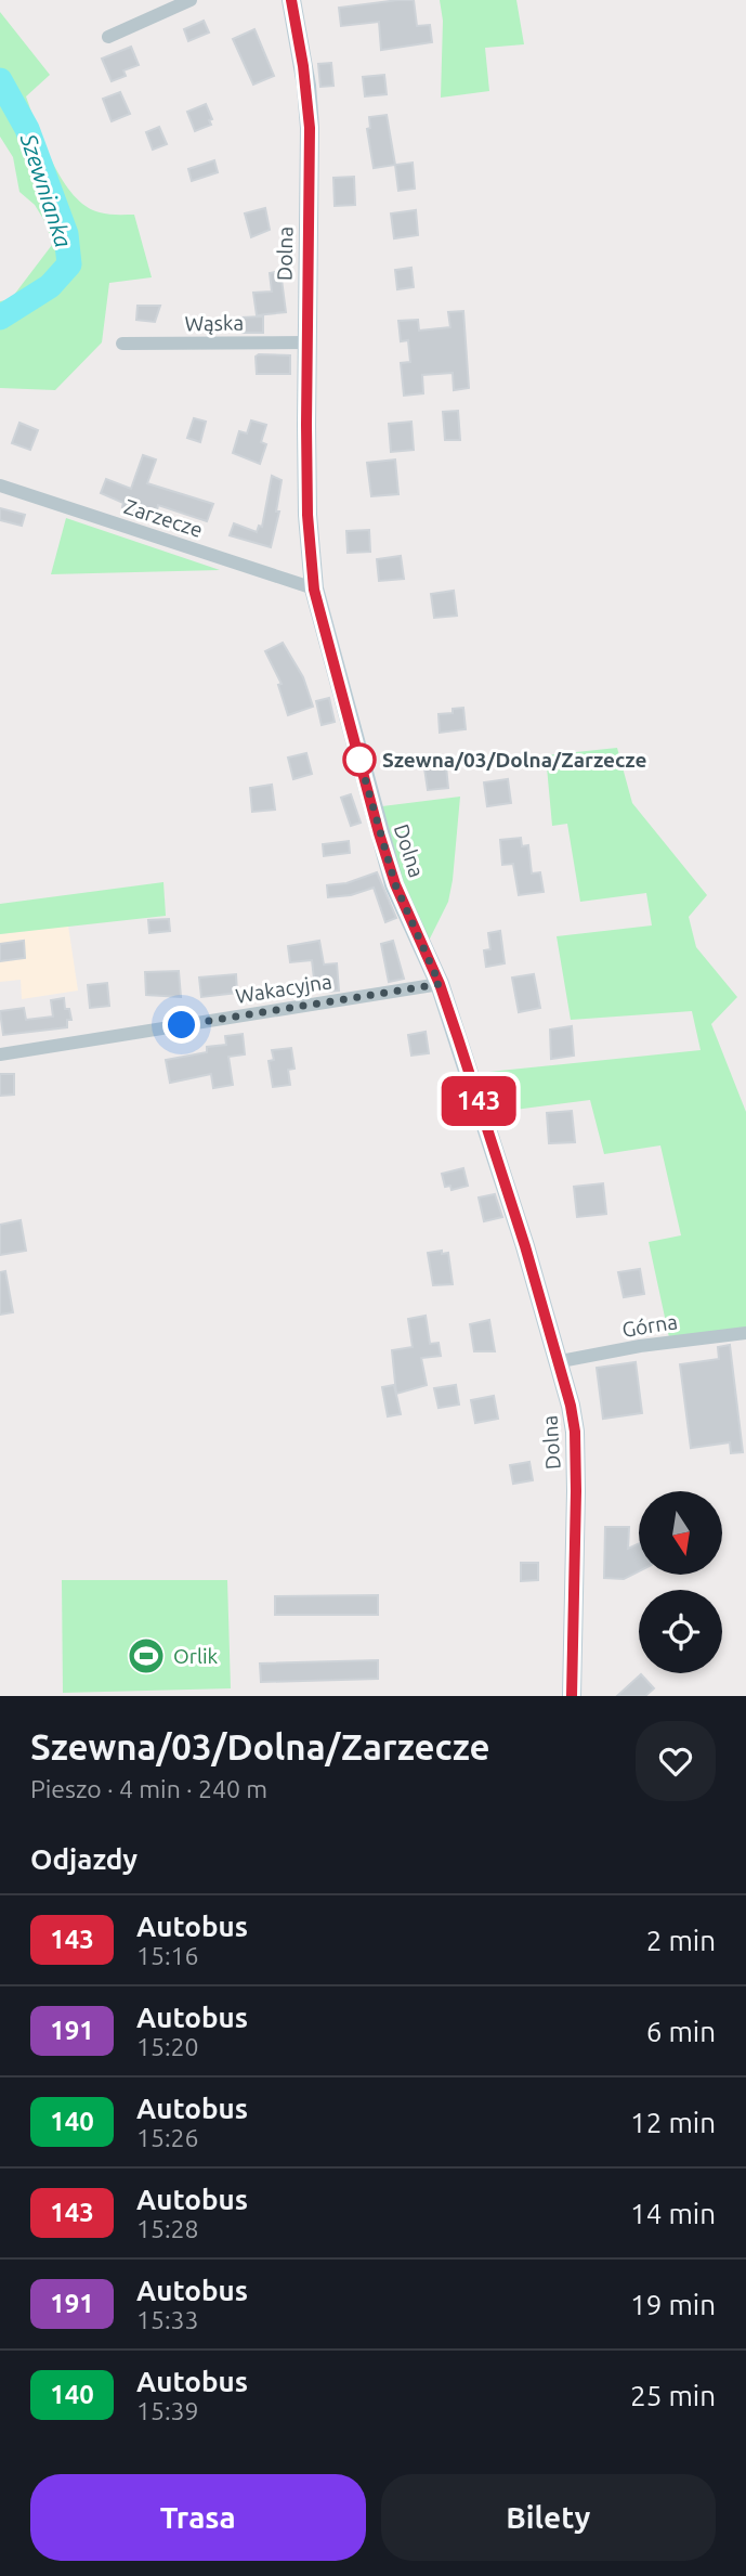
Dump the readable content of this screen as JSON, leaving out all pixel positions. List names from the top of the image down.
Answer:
{
  "streets": {
    "street": [
      "Dolna",
      "Wąska",
      "Zarzecze",
      "Wakacyjna",
      "Górna"
    ]
  },
  "crossings": [
    ["Dolna", "Wąska"],
    ["Dolna", "Zarzecze"],
    ["Dolna", "Wakacyjna"],
    ["Dolna", "Górna"]
  ],
  "water": ["Szewnianka"],
  "places": {
    "other": ["Szewna/03/Dolna/Zarzecze"],
    "sports": ["Orlik"]
  },
  "lines": ["bus line 143"],
  "north": "bottom",
  "page": {
    "on_map": "143",
    "heading": [
      ["Szewna/03/Dolna/Zarzecze", "Pieszo · 4 min · 240 m"],
      "Odjazdy"
    ],
    "list": [
      {
        "mark": "143",
        "name": "Autobus",
        "note": "15:16",
        "value": "2 min"
      },
      {
        "mark": "191",
        "name": "Autobus",
        "note": "15:20",
        "value": "6 min"
      },
      {
        "mark": "140",
        "name": "Autobus",
        "note": "15:26",
        "value": "12 min"
      },
      {
        "mark": "143",
        "name": "Autobus",
        "note": "15:28",
        "value": "14 min"
      },
      {
        "mark": "191",
        "name": "Autobus",
        "note": "15:33",
        "value": "19 min"
      },
      {
        "mark": "140",
        "name": "Autobus",
        "note": "15:39",
        "value": "25 min"
      }
    ],
    "buttons": ["Trasa", "Bilety"]
  }
}
